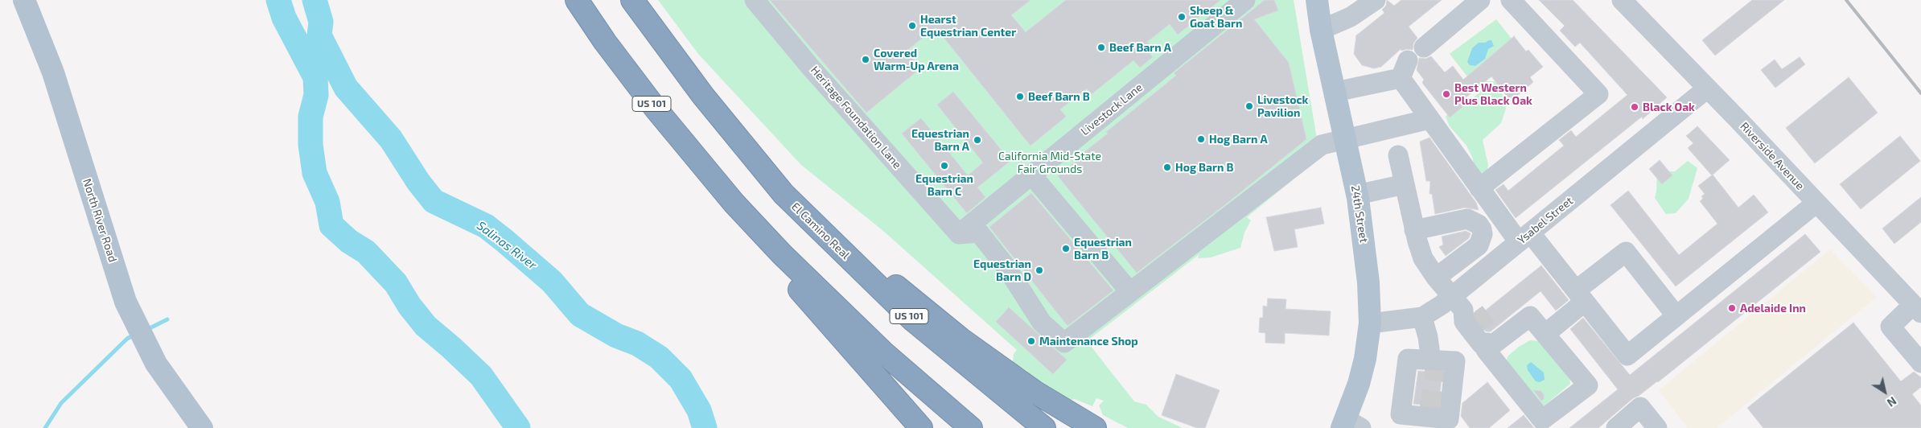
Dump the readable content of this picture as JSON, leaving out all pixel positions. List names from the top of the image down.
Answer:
{
  "streets": {
    "highway": ["US 101", "El Camino Real"],
    "main road": ["24th Street", "North River Road"],
    "street": [
      "Livestock Lane",
      "Heritage Foundation Lane",
      "Riverside Avenue",
      "Ysabel Street"
    ]
  },
  "crossings": [
    ["Livestock Lane", "Heritage Foundation Lane"],
    ["Riverside Avenue", "Ysabel Street"],
    ["24th Street", "Ysabel Street"]
  ],
  "water": ["Salinas River"],
  "parks": ["California Mid-State Fair Grounds"],
  "places": [
    "Sheep & Goat Barn",
    "Hearst Equestrian Center",
    "Beef Barn A",
    "Covered Warm-Up Arena",
    "Best Western Plus Black Oak",
    "Beef Barn B",
    "Livestock Pavilion",
    "Black Oak",
    "Hog Barn A",
    "Equestrian Barn A",
    "Equestrian Barn C",
    "Hog Barn B",
    "Equestrian Barn B",
    "Equestrian Barn D",
    "Adelaide Inn",
    "Maintenance Shop"
  ],
  "north": "bottom right"
}
